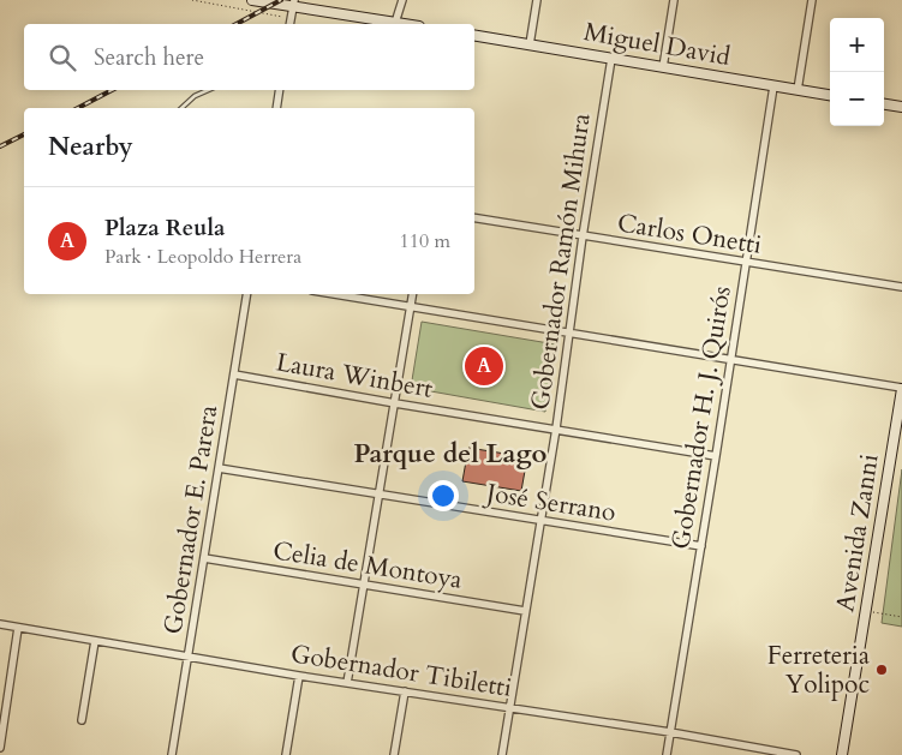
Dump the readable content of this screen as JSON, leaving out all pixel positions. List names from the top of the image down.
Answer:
{
  "streets": {
    "street": [
      "Miguel David",
      "Carlos Onetti",
      "Gobernador Ramón Mihura",
      "Laura Winbert",
      "Gobernador H. J. Quirós",
      "José Serrano",
      "Gobernador E. Parera",
      "Avenida Zanni",
      "Celia de Montoya",
      "Gobernador Tibiletti"
    ]
  },
  "crossings": [
    ["Miguel David", "Gobernador Ramón Mihura"],
    ["Miguel David", "Gobernador H. J. Quirós"],
    ["Carlos Onetti", "Gobernador Ramón Mihura"],
    ["Carlos Onetti", "Gobernador H. J. Quirós"],
    ["Gobernador Ramón Mihura", "Laura Winbert"],
    ["Gobernador Ramón Mihura", "José Serrano"],
    ["Gobernador Ramón Mihura", "Celia de Montoya"],
    ["Gobernador Ramón Mihura", "Gobernador Tibiletti"],
    ["Laura Winbert", "Gobernador H. J. Quirós"],
    ["Laura Winbert", "Gobernador E. Parera"],
    ["Gobernador H. J. Quirós", "José Serrano"],
    ["Gobernador H. J. Quirós", "Gobernador Tibiletti"],
    ["José Serrano", "Gobernador E. Parera"],
    ["Gobernador E. Parera", "Celia de Montoya"],
    ["Gobernador E. Parera", "Gobernador Tibiletti"]
  ],
  "districts": ["Parque del Lago"],
  "places": ["Ferreteria Yolipoc"],
  "page": {
    "map_buttons": ["+", "−"],
    "search": "Search here",
    "heading": "Nearby",
    "list": [
      {
        "mark": "A",
        "name": "Plaza Reula",
        "note": "Park · Leopoldo Herrera",
        "value": "110 m"
      }
    ],
    "pins": "A"
  }
}
